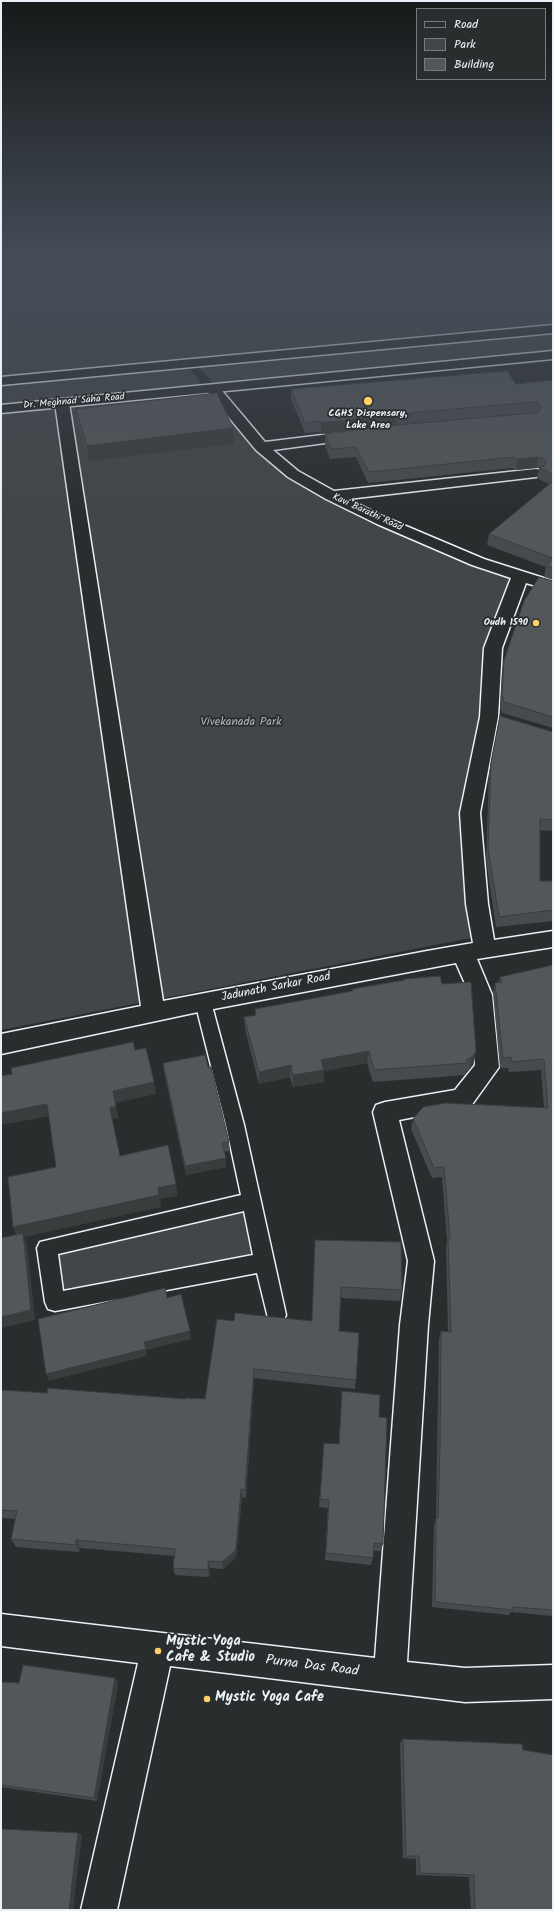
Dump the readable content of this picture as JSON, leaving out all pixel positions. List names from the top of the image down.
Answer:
{
  "streets": {
    "street": [
      "Dr. Meghnad Saha Road",
      "Kavi Barathi Road",
      "Jadunath Sarkar Road",
      "Purna Das Road"
    ]
  },
  "crossings": [
    ["Dr. Meghnad Saha Road", "Kavi Barathi Road"]
  ],
  "parks": ["Vivekanada Park"],
  "places": [
    "CGHS Dispensary, Lake Area",
    "Oudh 1590",
    "Mystic Yoga Cafe & Studio",
    "Mystic Yoga Cafe"
  ],
  "legend": ["Road", "Park", "Building"]
}
